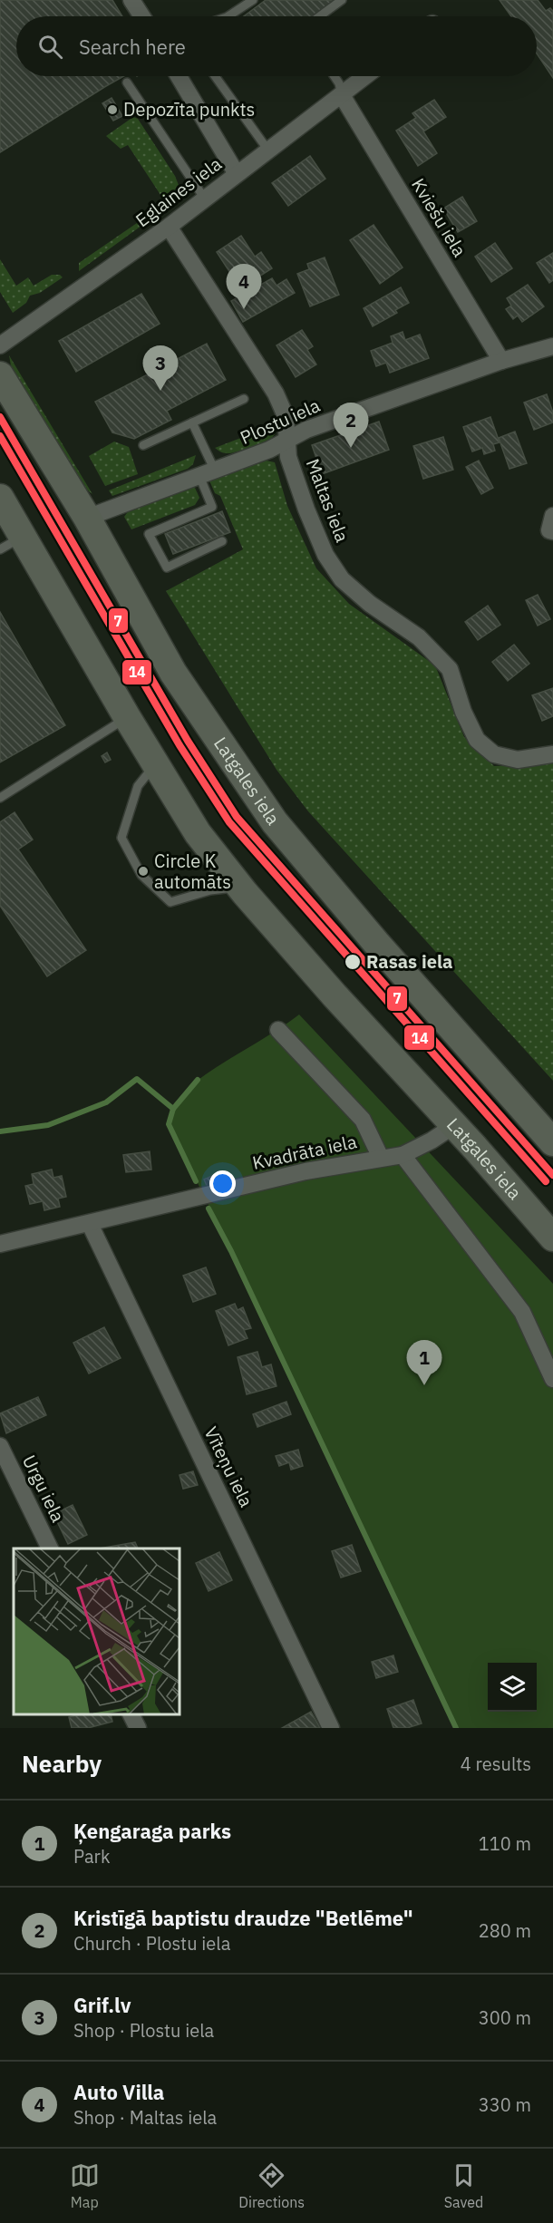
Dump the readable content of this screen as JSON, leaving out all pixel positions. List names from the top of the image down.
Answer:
{
  "streets": {
    "highway": ["Latgales iela"],
    "street": [
      "Eglaines iela",
      "Kviešu iela",
      "Plostu iela",
      "Maltas iela",
      "Kvadrāta iela",
      "Vīteņu iela",
      "Urgu iela"
    ]
  },
  "crossings": [
    ["Eglaines iela", "Kviešu iela"],
    ["Eglaines iela", "Maltas iela"],
    ["Kviešu iela", "Plostu iela"],
    ["Plostu iela", "Maltas iela"],
    ["Plostu iela", "Latgales iela"],
    ["Latgales iela", "Kvadrāta iela"],
    ["Kvadrāta iela", "Vīteņu iela"]
  ],
  "places": ["Depozīta punkts", "Circle K automāts", "Rasas iela"],
  "lines": ["transit line 7", "transit line 14"],
  "page": {
    "search": "Search here",
    "pins": [
      "4",
      "3",
      "2",
      "1"
    ],
    "heading": ["Nearby", "4 results"],
    "list": [
      {
        "mark": "1",
        "name": "Ķengaraga parks",
        "note": "Park",
        "value": "110 m"
      },
      {
        "mark": "2",
        "name": "Kristīgā baptistu draudze \"Betlēme\"",
        "note": "Church · Plostu iela",
        "value": "280 m"
      },
      {
        "mark": "3",
        "name": "Grif.lv",
        "note": "Shop · Plostu iela",
        "value": "300 m"
      },
      {
        "mark": "4",
        "name": "Auto Villa",
        "note": "Shop · Maltas iela",
        "value": "330 m"
      }
    ],
    "nav": ["Map", "Directions", "Saved"]
  }
}
